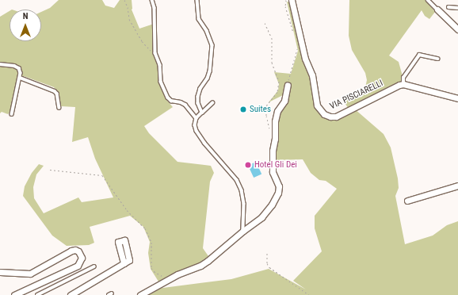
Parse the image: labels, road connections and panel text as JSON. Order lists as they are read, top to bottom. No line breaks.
{"streets":{"street":["VIA PISCIARELLI"]},"places":["Suites","Hotel Gli Dei"],"north":"top"}
